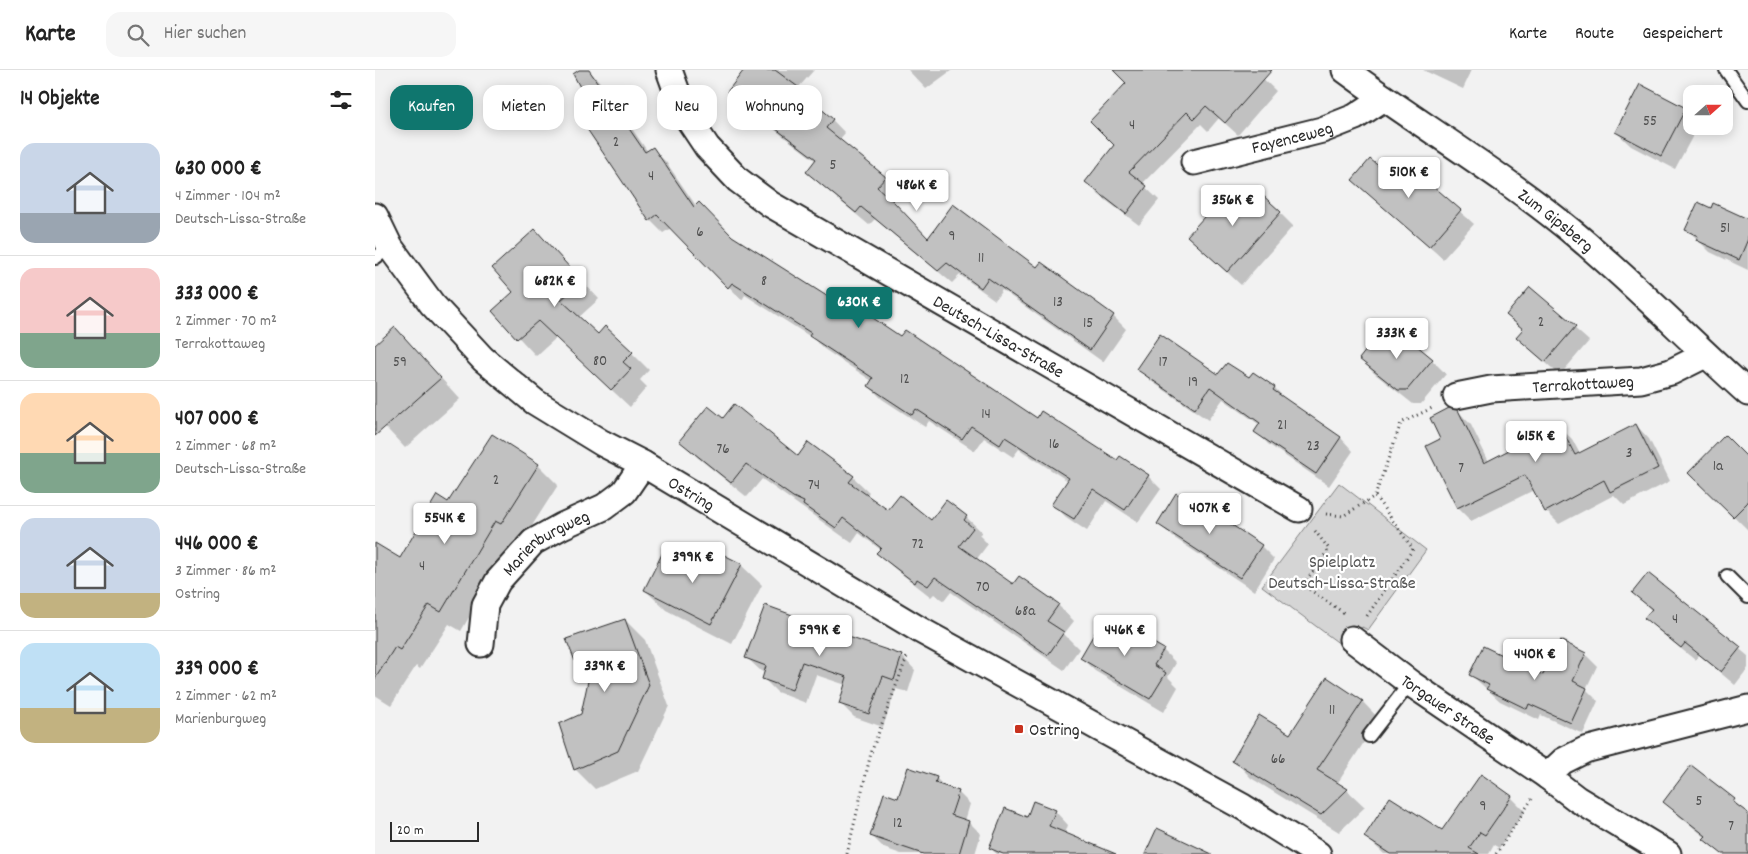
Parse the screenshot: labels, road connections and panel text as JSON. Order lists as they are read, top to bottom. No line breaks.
{"streets":{"street":["Fayenceweg","Zum Gipsberg","Deutsch-Lissa-Straße","Terrakottaweg","Ostring","Marienburgweg","Torgauer Straße"]},"crossings":[["Fayenceweg","Zum Gipsberg"],["Zum Gipsberg","Terrakottaweg"],["Ostring","Marienburgweg"]],"parks":["Spielplatz Deutsch-Lissa-Straße"],"places":{"transit":["Ostring"]},"house_numbers":["55","4","2","5","4","51","6","9","11","8","13","2","15","80","59","17","12","19","14","21","16","23","76","3","1a","7","2","74","72","4","70","68a","4","11","66","5","9","12","7"],"scale_bar":"20 m","north":"right","page":{"header":"Karte","search":"Hier suchen","nav":["Karte","Route","Gespeichert"],"heading":"14 Objekte","chip":["Kaufen","Mieten","Filter","Neu","Wohnung"],"list":[{"name":"630 000 €","note":"4 Zimmer · 104 m² · Deutsch-Lissa-Straße"},{"name":"333 000 €","note":"2 Zimmer · 70 m² · Terrakottaweg"},{"name":"407 000 €","note":"2 Zimmer · 68 m² · Deutsch-Lissa-Straße"},{"name":"446 000 €","note":"3 Zimmer · 86 m² · Ostring"},{"name":"339 000 €","note":"2 Zimmer · 62 m² · Marienburgweg"}],"price":["510K €","486K €","356K €","682K €","630K €","333K €","615K €","407K €","554K €","399K €","599K €","446K €","440K €","339K €"],"scale":"20 m"}}
